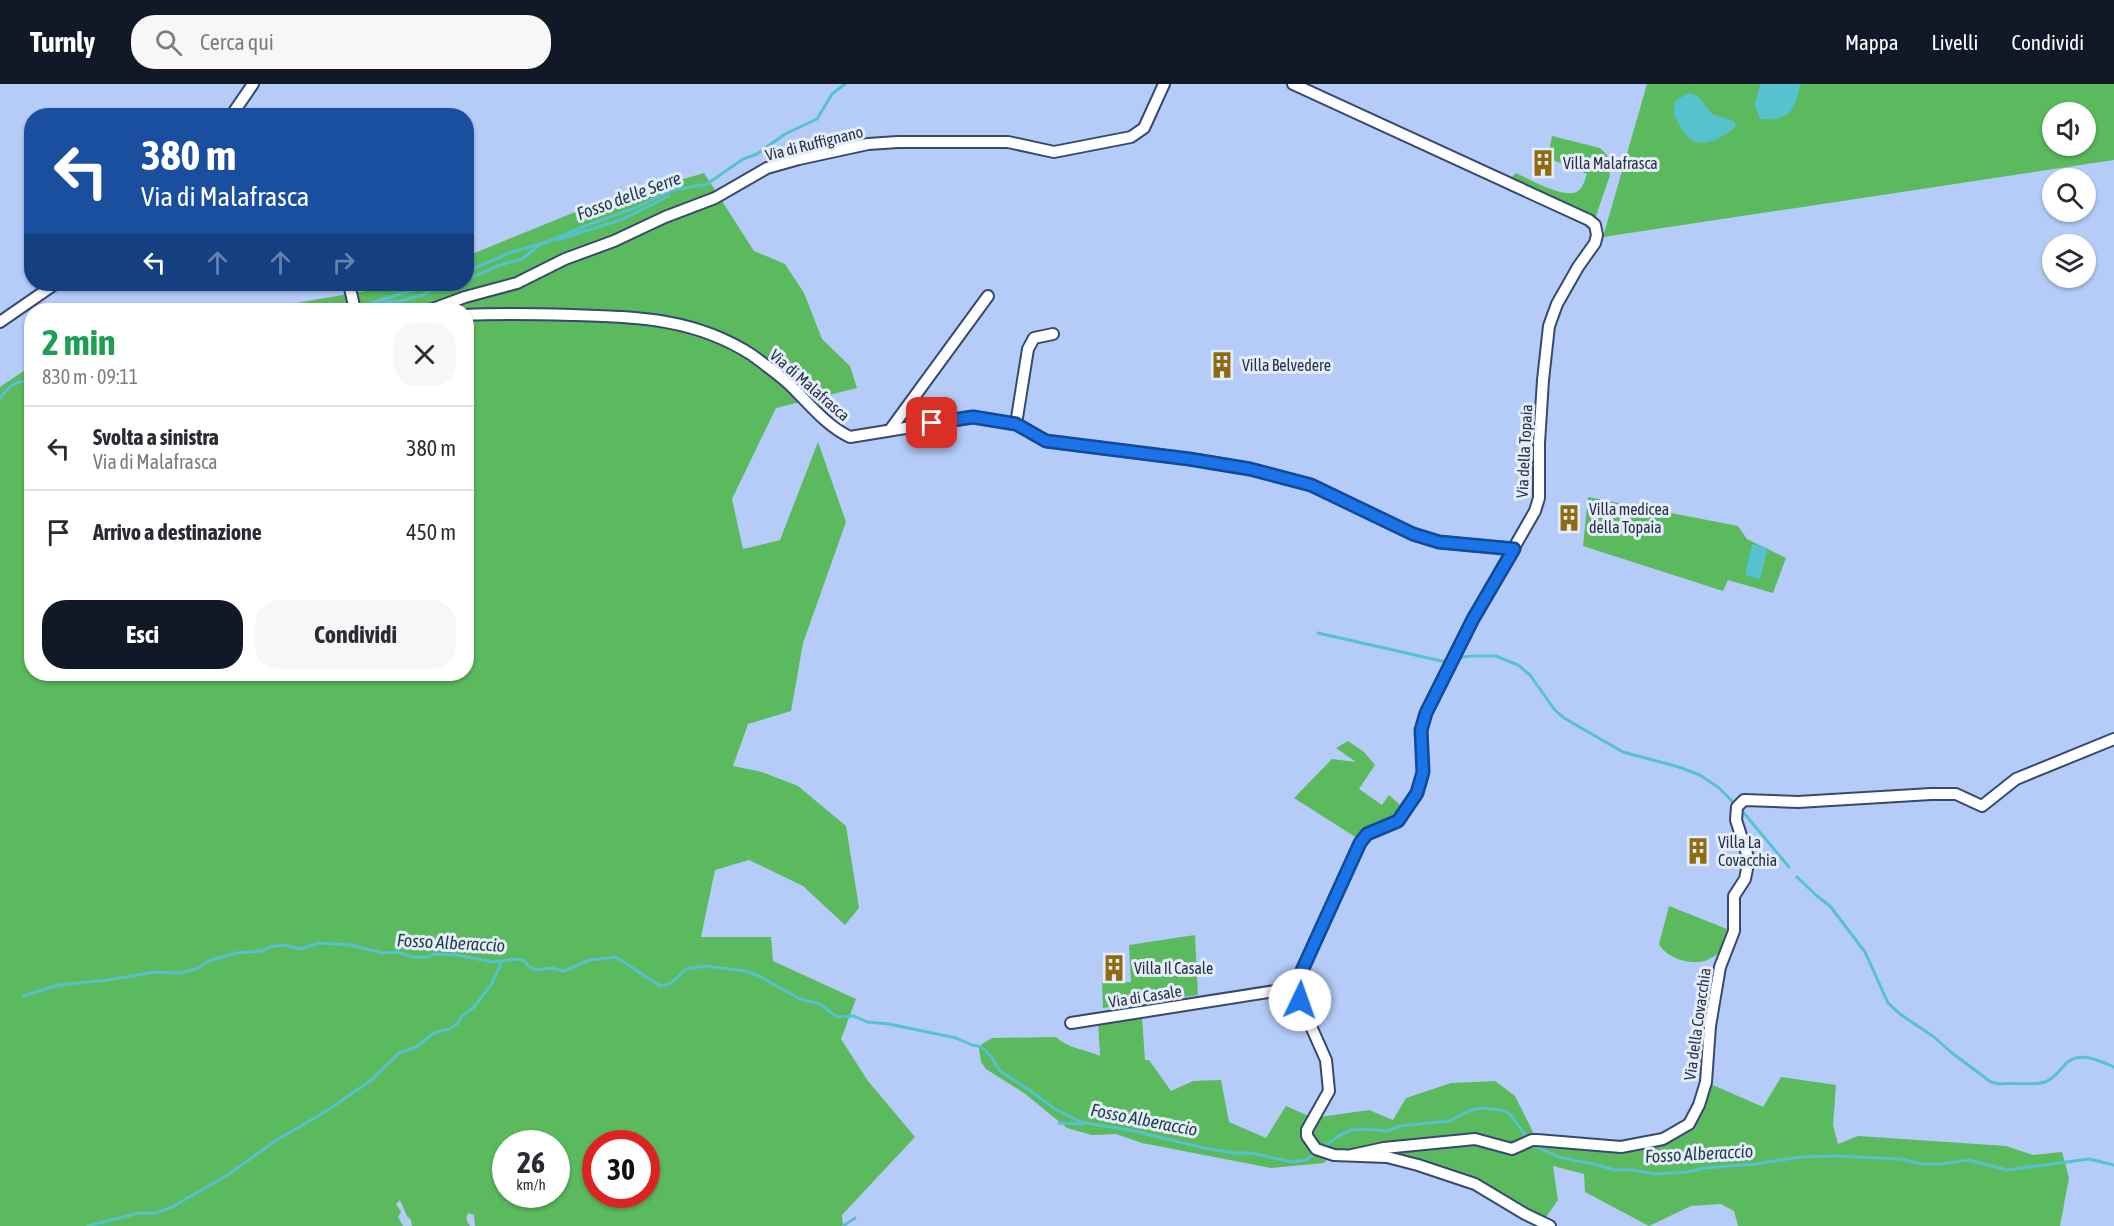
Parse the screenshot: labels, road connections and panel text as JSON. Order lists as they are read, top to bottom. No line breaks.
{"streets":{"street":["Via di Ruffignano","Via di Malafrasca","Via della Topaia","Via di Casale","Via della Covacchia"]},"crossings":[["Via di Malafrasca","Via della Topaia"],["Via della Topaia","Via di Casale"]],"water":["Fosso delle Serre","Fosso Alberaccio"],"places":{"building":["Villa Malafrasca","Villa Belvedere","Villa medicea della Topaia","Villa La Covacchia","Villa Il Casale"]},"page":{"header":"Turnly","search":"Cerca qui","nav":["Mappa","Livelli","Condividi"],"turn":["380 m","Via di Malafrasca"],"heading":["2 min","830 m · 09:11"],"list":[{"name":"Svolta a sinistra","note":"Via di Malafrasca","value":"380 m"},{"name":"Arrivo a destinazione","value":"450 m"}],"buttons":["Esci","Condividi"],"speed":"26 km/h","limit":"30"}}
